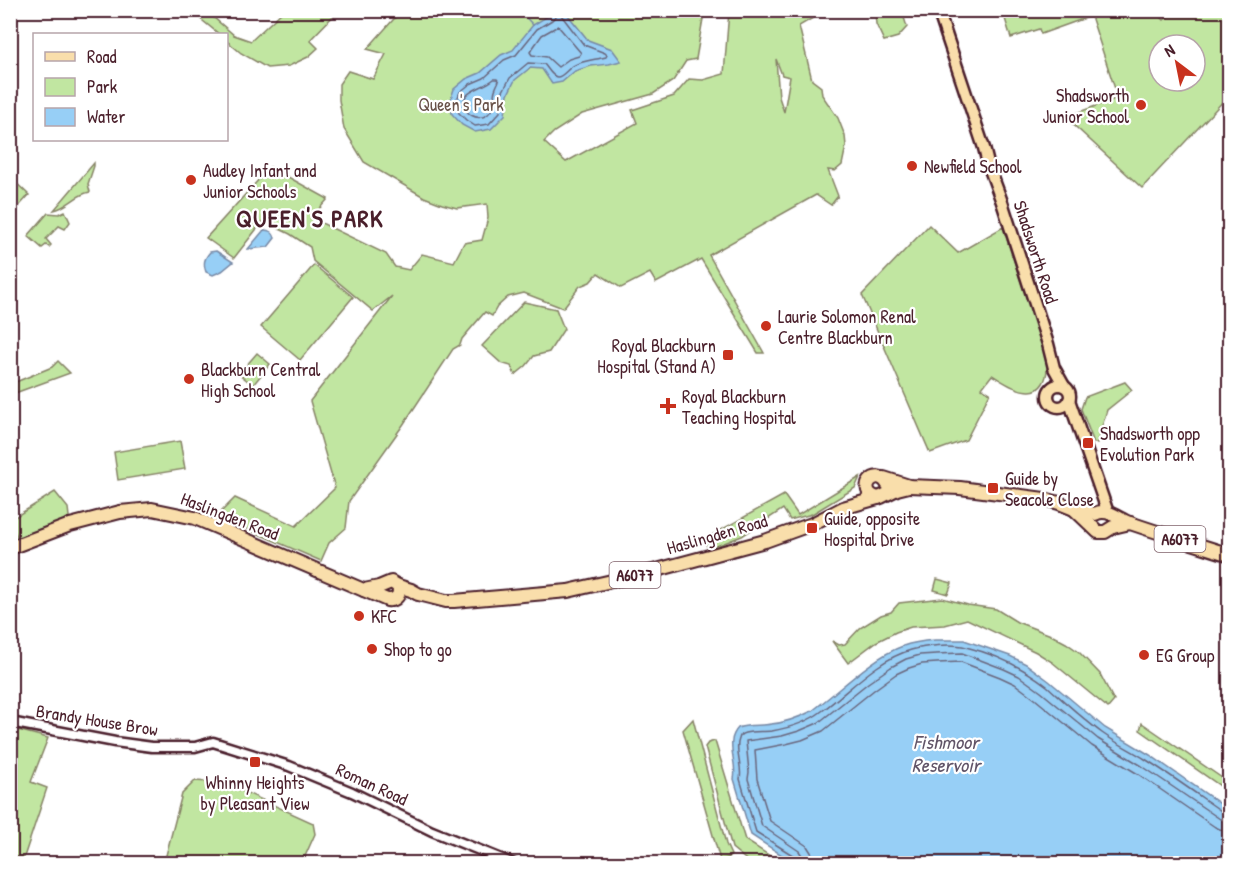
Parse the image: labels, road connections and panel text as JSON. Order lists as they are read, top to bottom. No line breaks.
{"streets":{"highway":["Haslingden Road","A6077"],"main road":["Shadsworth Road"],"street":["Brandy House Brow","Roman Road"]},"crossings":[["Shadsworth Road","Haslingden Road"],["Shadsworth Road","A6077"],["Haslingden Road","A6077"],["Brandy House Brow","Roman Road"]],"districts":["QUEEN'S PARK"],"water":["Fishmoor Reservoir"],"parks":["Queen's Park"],"places":{"other":["Shadsworth Junior School","Newfield School","Audley Infant and Junior Schools","Laurie Solomon Renal Centre Blackburn","Blackburn Central High School","KFC","Shop to go","EG Group"],"transit":["Royal Blackburn Hospital (Stand A)","Shadsworth opp Evolution Park","Guide by Seacole Close","Guide, opposite Hospital Drive","Whinny Heights by Pleasant View"],"health":["Royal Blackburn Teaching Hospital"]},"legend":["Road","Park","Water"],"north":"top left"}
